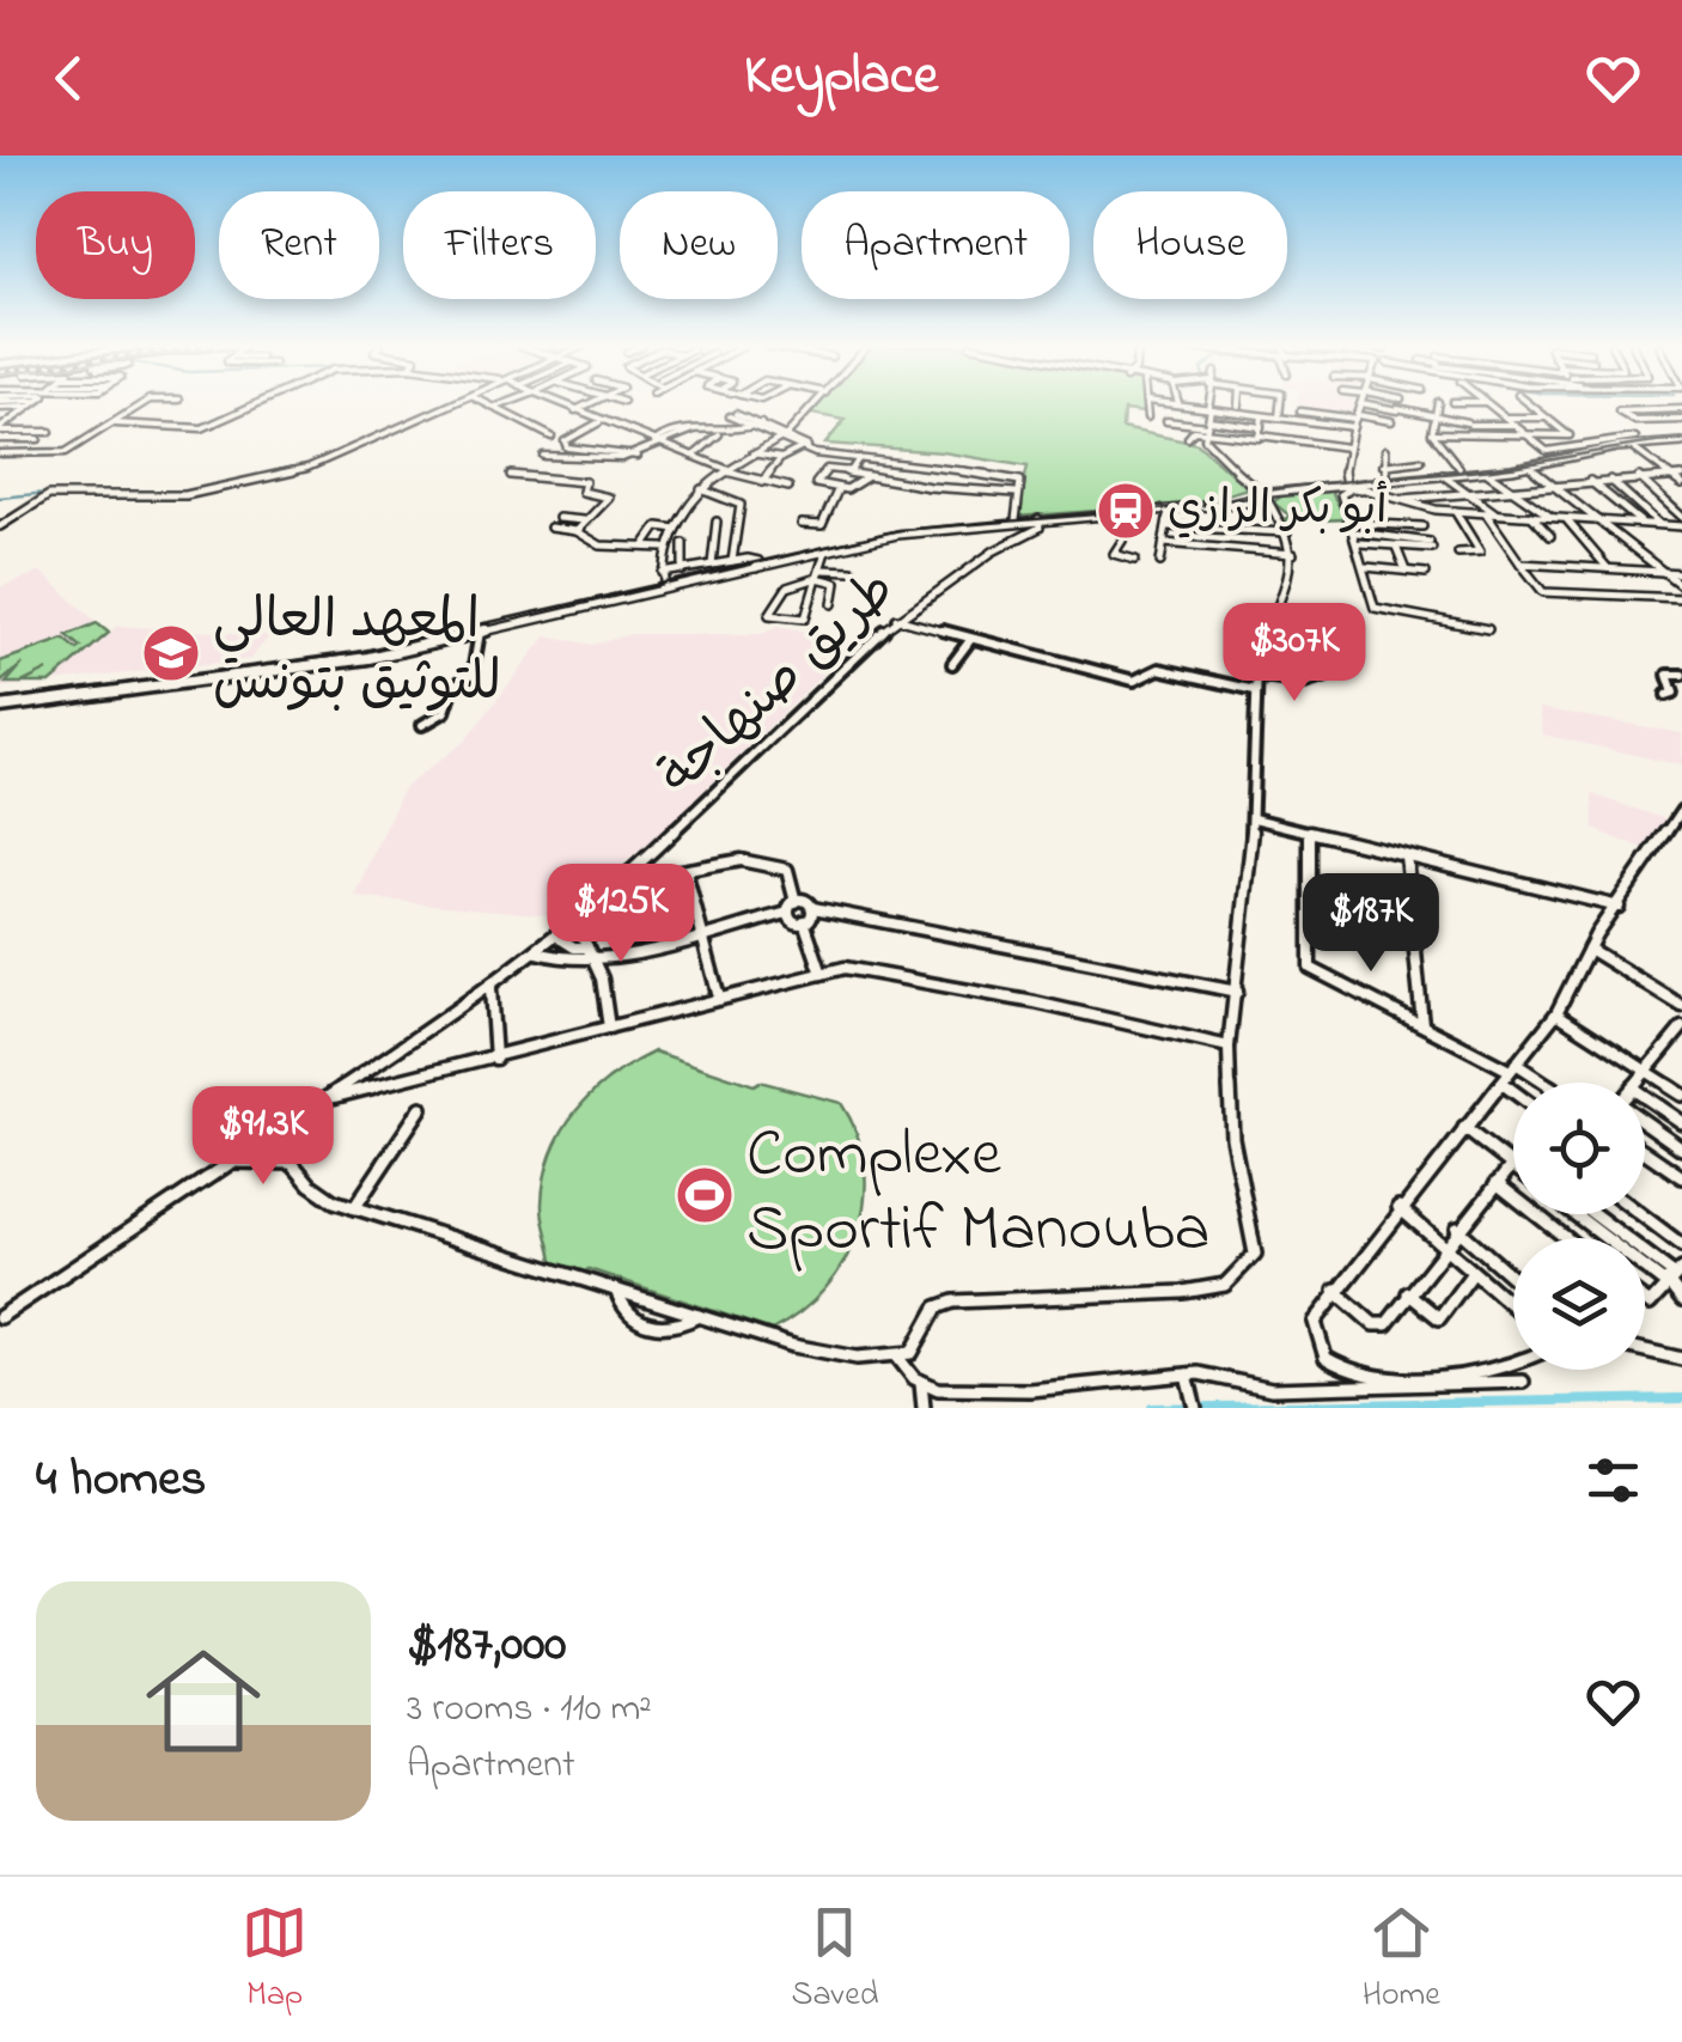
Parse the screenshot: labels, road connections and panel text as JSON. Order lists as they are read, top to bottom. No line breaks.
{"streets":{"street":["طريق صنهاجة"]},"places":{"station":["أبو بكر الرازي"],"school or university":["المعهد العالي للتوثيق بتونس"],"sports":["Complexe Sportif Manouba"]},"page":{"header":"Keyplace","chip":["Buy","Rent","Filters","New","Apartment","House"],"price":["$307K","$125K","$187K","$91.3K"],"heading":"4 homes","list":[{"name":"$187,000","note":"3 rooms · 110 m² · Apartment"}],"tabs":["Map","Saved","Home"]}}
